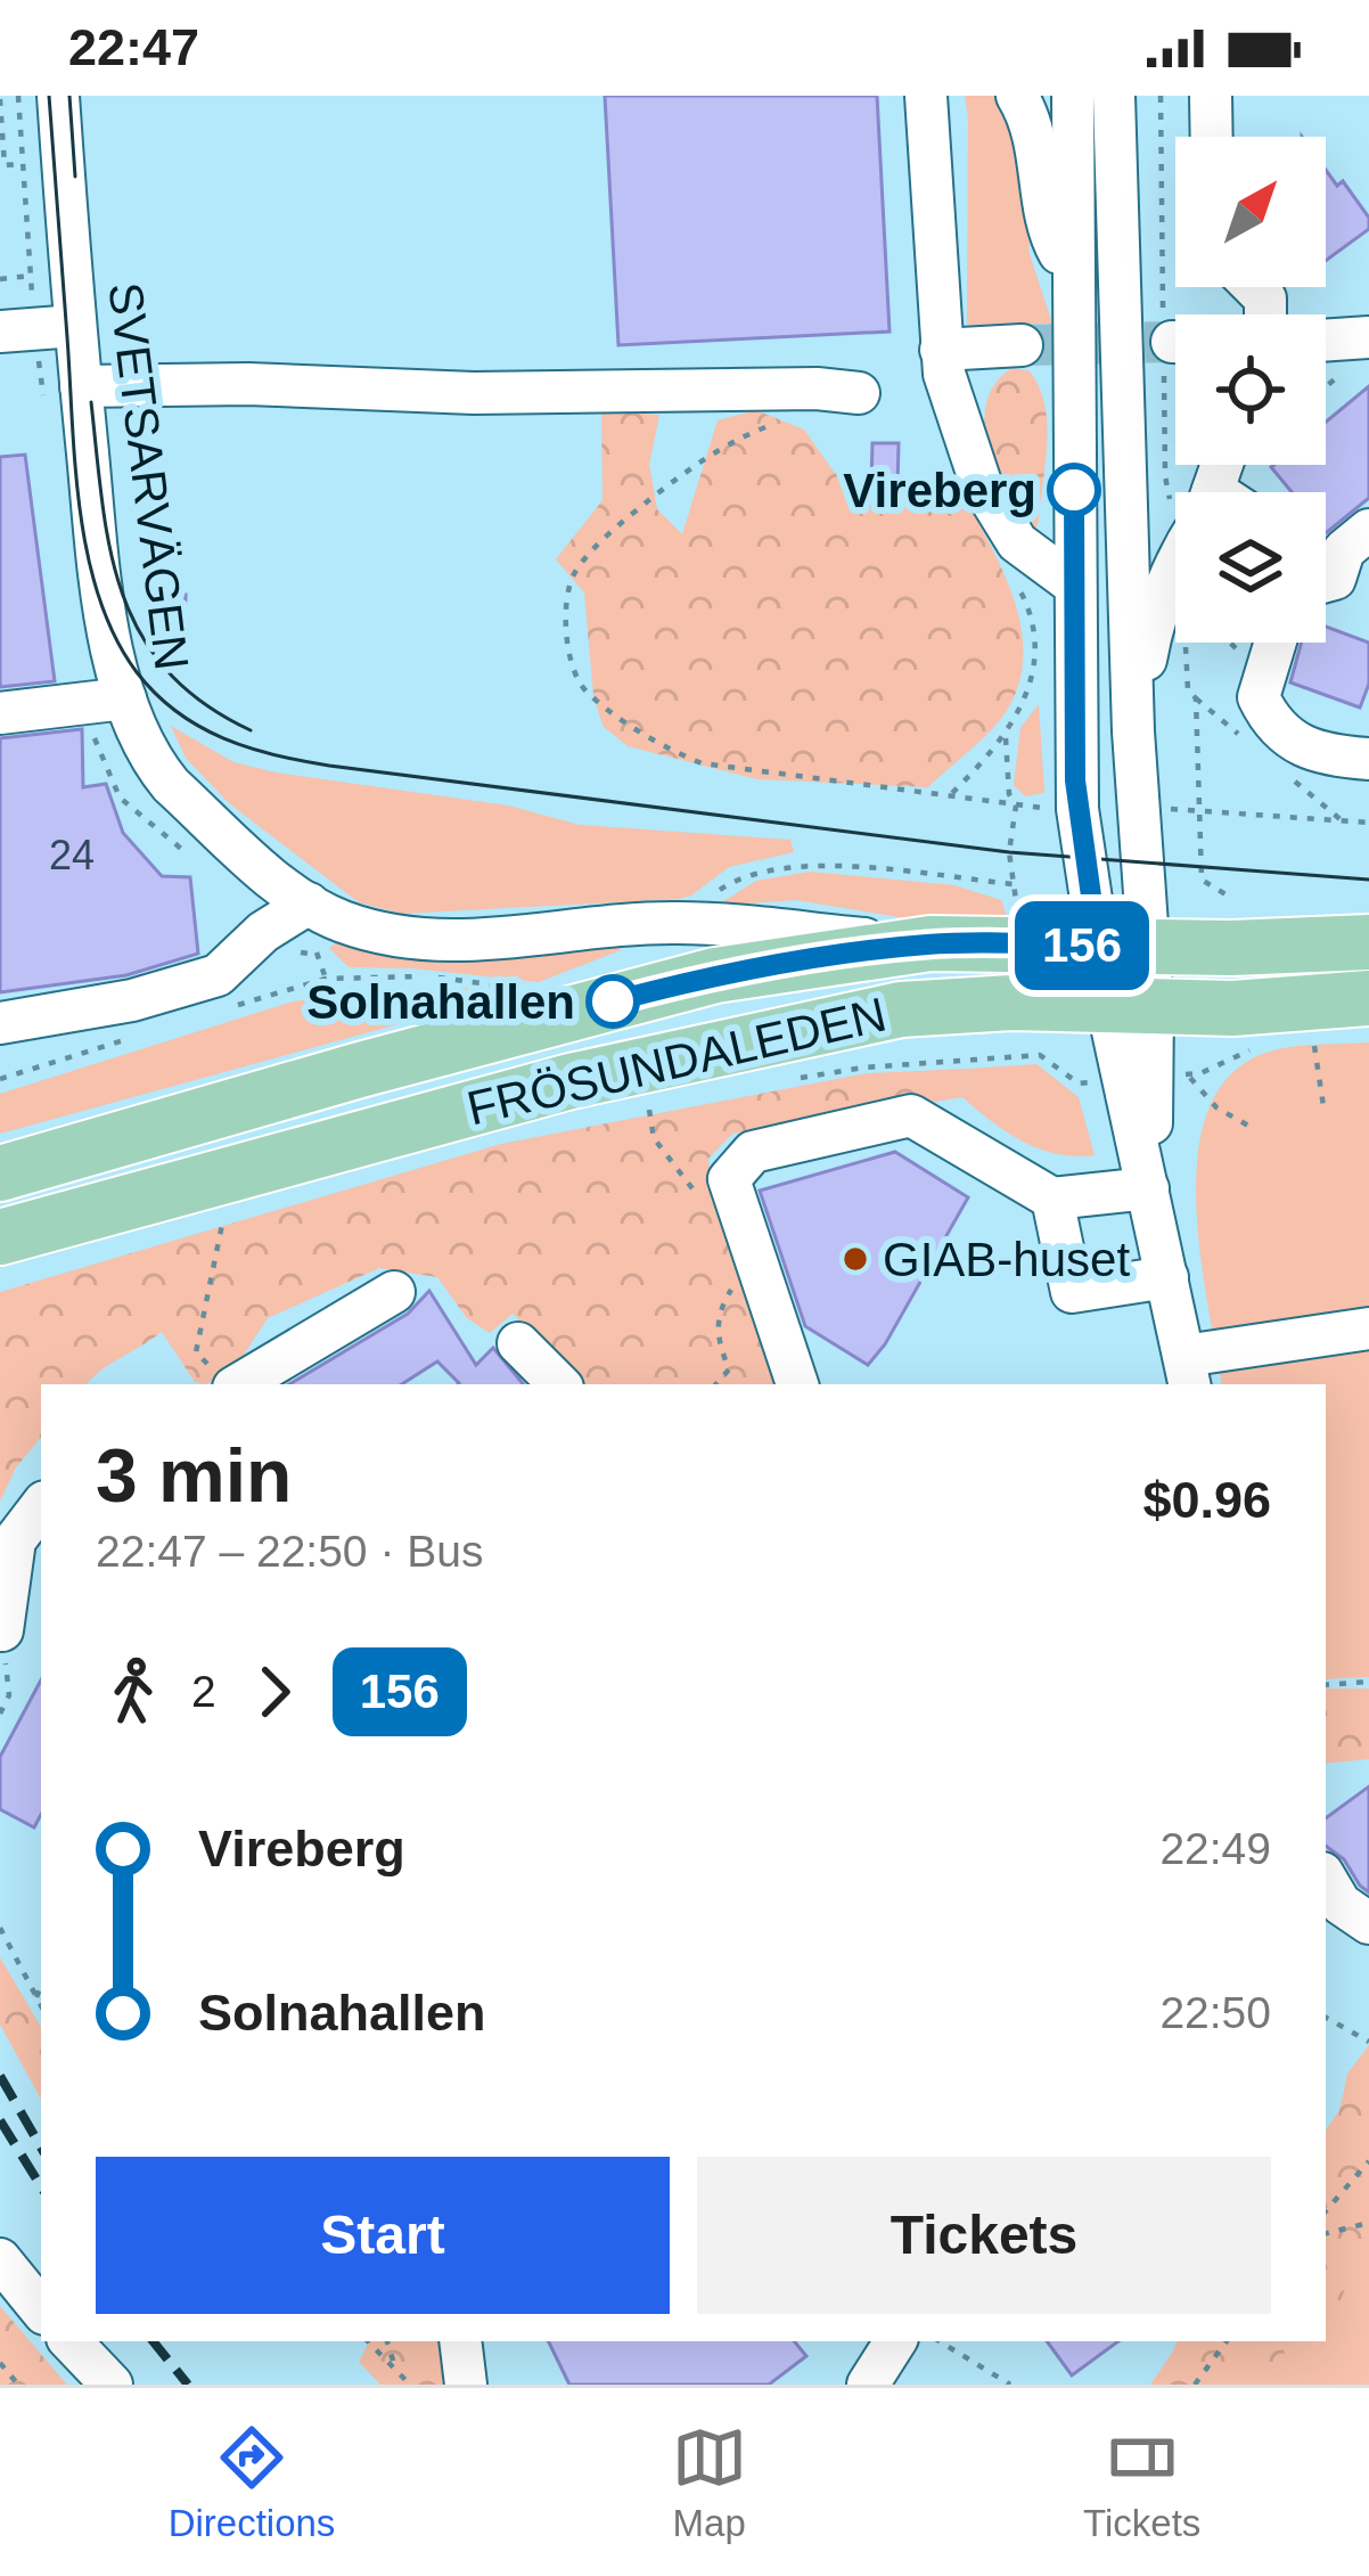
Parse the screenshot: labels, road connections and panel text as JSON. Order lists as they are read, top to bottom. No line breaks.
{"streets":{"main road":["FRÖSUNDALEDEN"],"street":["SVETSARVÄGEN"]},"crossings":[["SVETSARVÄGEN","FRÖSUNDALEDEN"]],"places":["Vireberg","Solnahallen","GIAB-huset"],"lines":["bus line 156"],"house_numbers":["24"],"north":"top right","page":{"status":"22:47","on_map":"156","heading":["3 min","22:47 – 22:50 · Bus","$0.96"],"legs":["2","156"],"list":[{"name":"Vireberg","value":"22:49"},{"name":"Solnahallen","value":"22:50"}],"buttons":["Start","Tickets"],"tabs":["Directions","Map","Tickets"]}}
